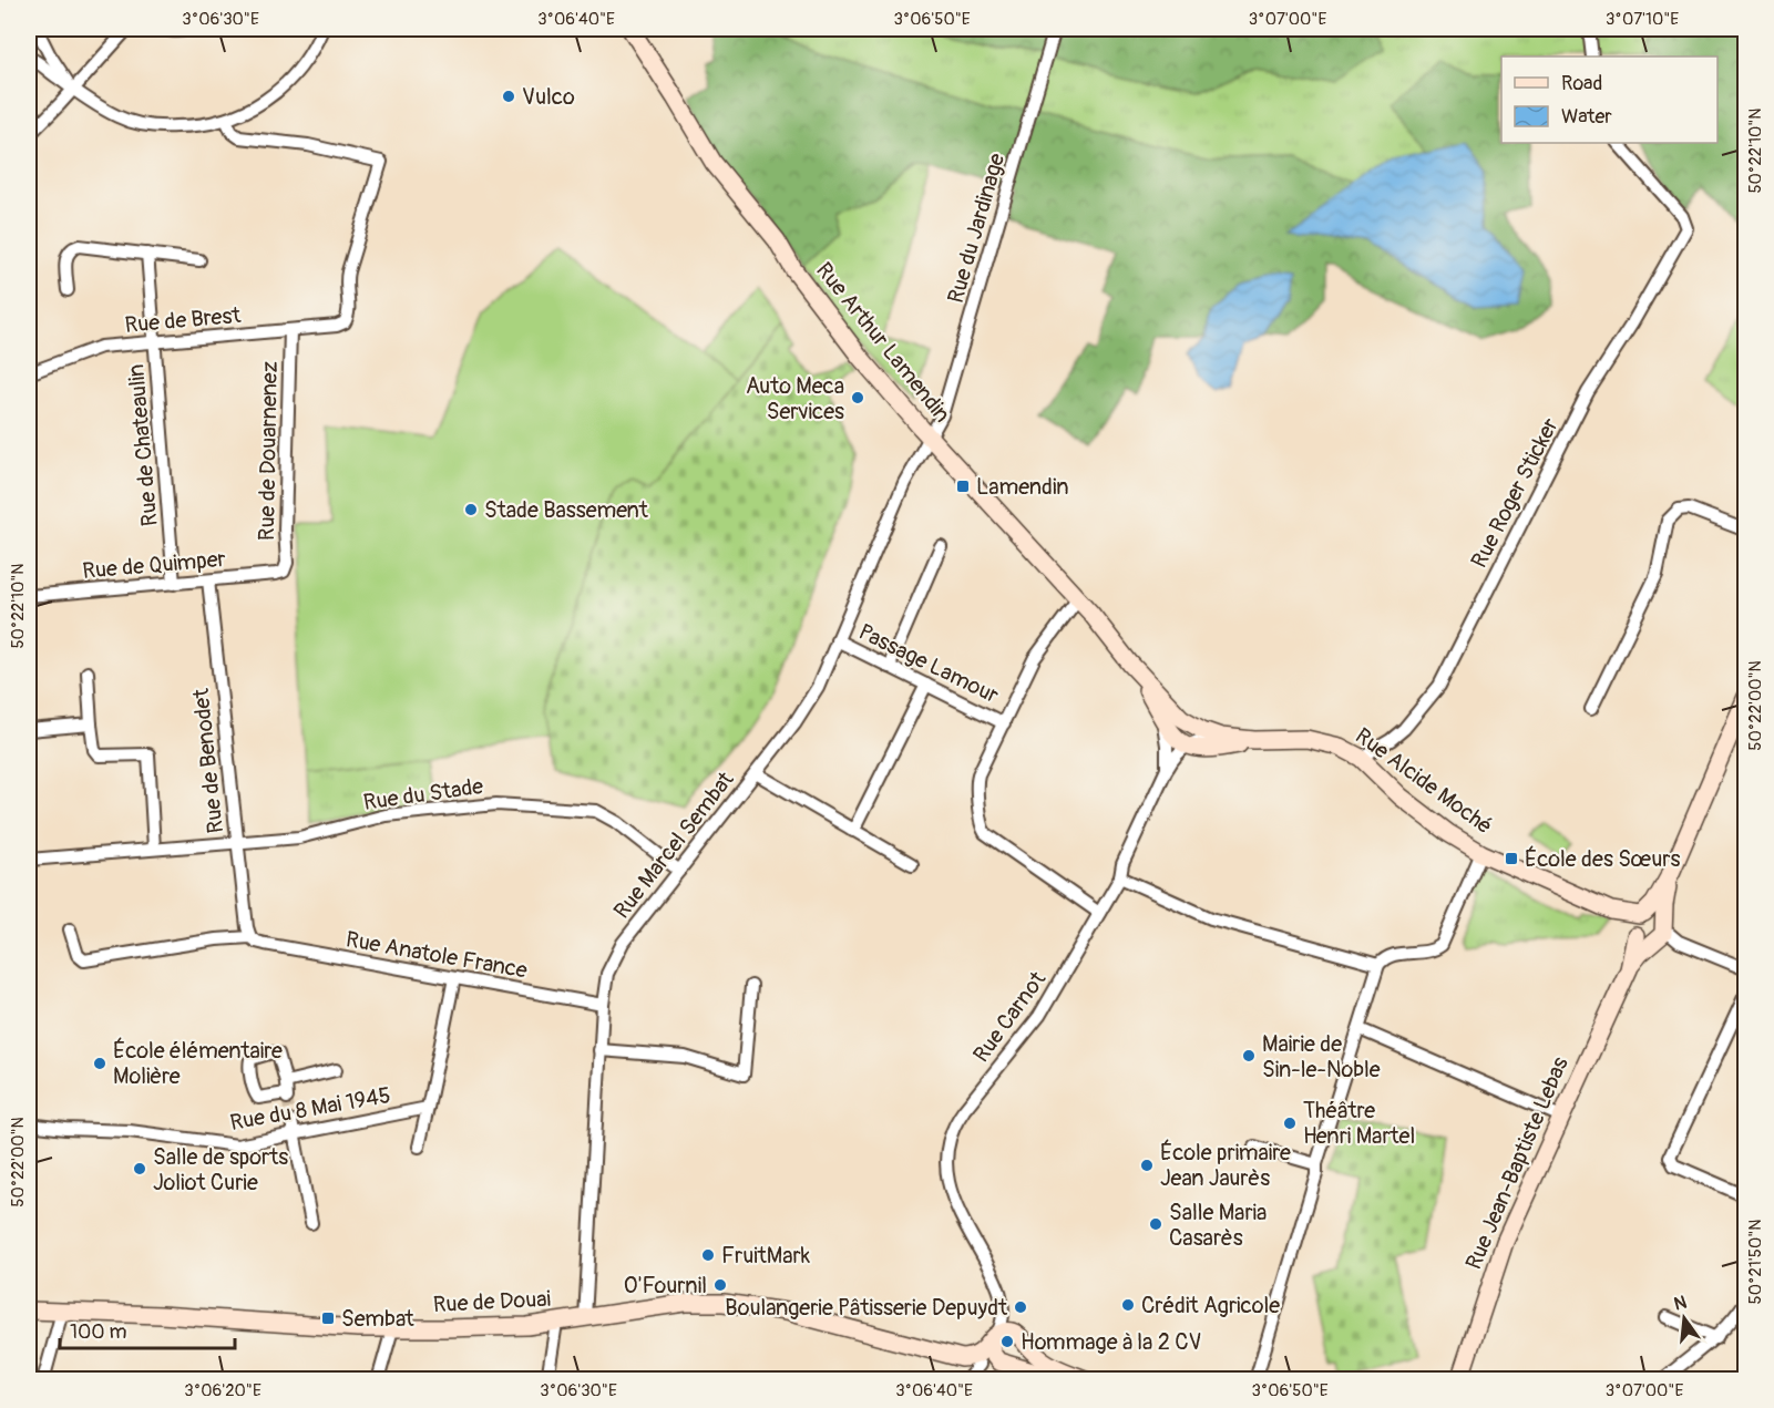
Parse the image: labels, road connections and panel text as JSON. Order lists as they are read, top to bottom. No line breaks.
{"streets":{"street":["Rue du Jardinage","Rue de Brest","Rue Arthur Lamendin","Rue de Chateaulin","Rue de Douarnenez","Rue Roger Sticker","Rue de Quimper","Passage Lamour","Rue de Benodet","Rue Alcide Moché","Rue du Stade","Rue Marcel Sembat","Rue Anatole France","Rue Carnot","Rue du 8 Mai 1945","Rue Jean-Baptiste Lebas","Rue de Douai"]},"crossings":[["Rue du Jardinage","Rue Arthur Lamendin"],["Rue du Jardinage","Rue Marcel Sembat"],["Rue de Brest","Rue de Chateaulin"],["Rue de Brest","Rue de Douarnenez"],["Rue Arthur Lamendin","Rue Marcel Sembat"],["Rue de Chateaulin","Rue de Quimper"],["Rue de Douarnenez","Rue de Quimper"],["Rue Roger Sticker","Rue Alcide Moché"],["Rue de Quimper","Rue de Benodet"],["Passage Lamour","Rue Marcel Sembat"],["Rue de Benodet","Rue du Stade"],["Rue de Benodet","Rue Anatole France"],["Rue Alcide Moché","Rue Jean-Baptiste Lebas"],["Rue du Stade","Rue Marcel Sembat"],["Rue Marcel Sembat","Rue Anatole France"],["Rue Marcel Sembat","Rue de Douai"],["Rue Carnot","Rue de Douai"]],"places":{"other":["Vulco","Auto Meca Services","Stade Bassement","Mairie de Sin-le-Noble","École élémentaire Molière","Théâtre Henri Martel","École primaire Jean Jaurès","Salle de sports Joliot Curie","Salle Maria Casarès","FruitMark","O'Fournil","Crédit Agricole","Boulangerie Pâtisserie Depuydt","Hommage à la 2 CV"],"transit":["Lamendin","École des Sœurs","Sembat"]},"legend":["Road","Water"],"scale_bar":"100 m","north":"top","coordinates":["3°06'30\"E","3°06'40\"E","3°06'50\"E","3°07'00\"E","3°07'10\"E","50°22'10\"N","50°22'00\"N","50°21'50\"N","3°06'20\"E"]}
